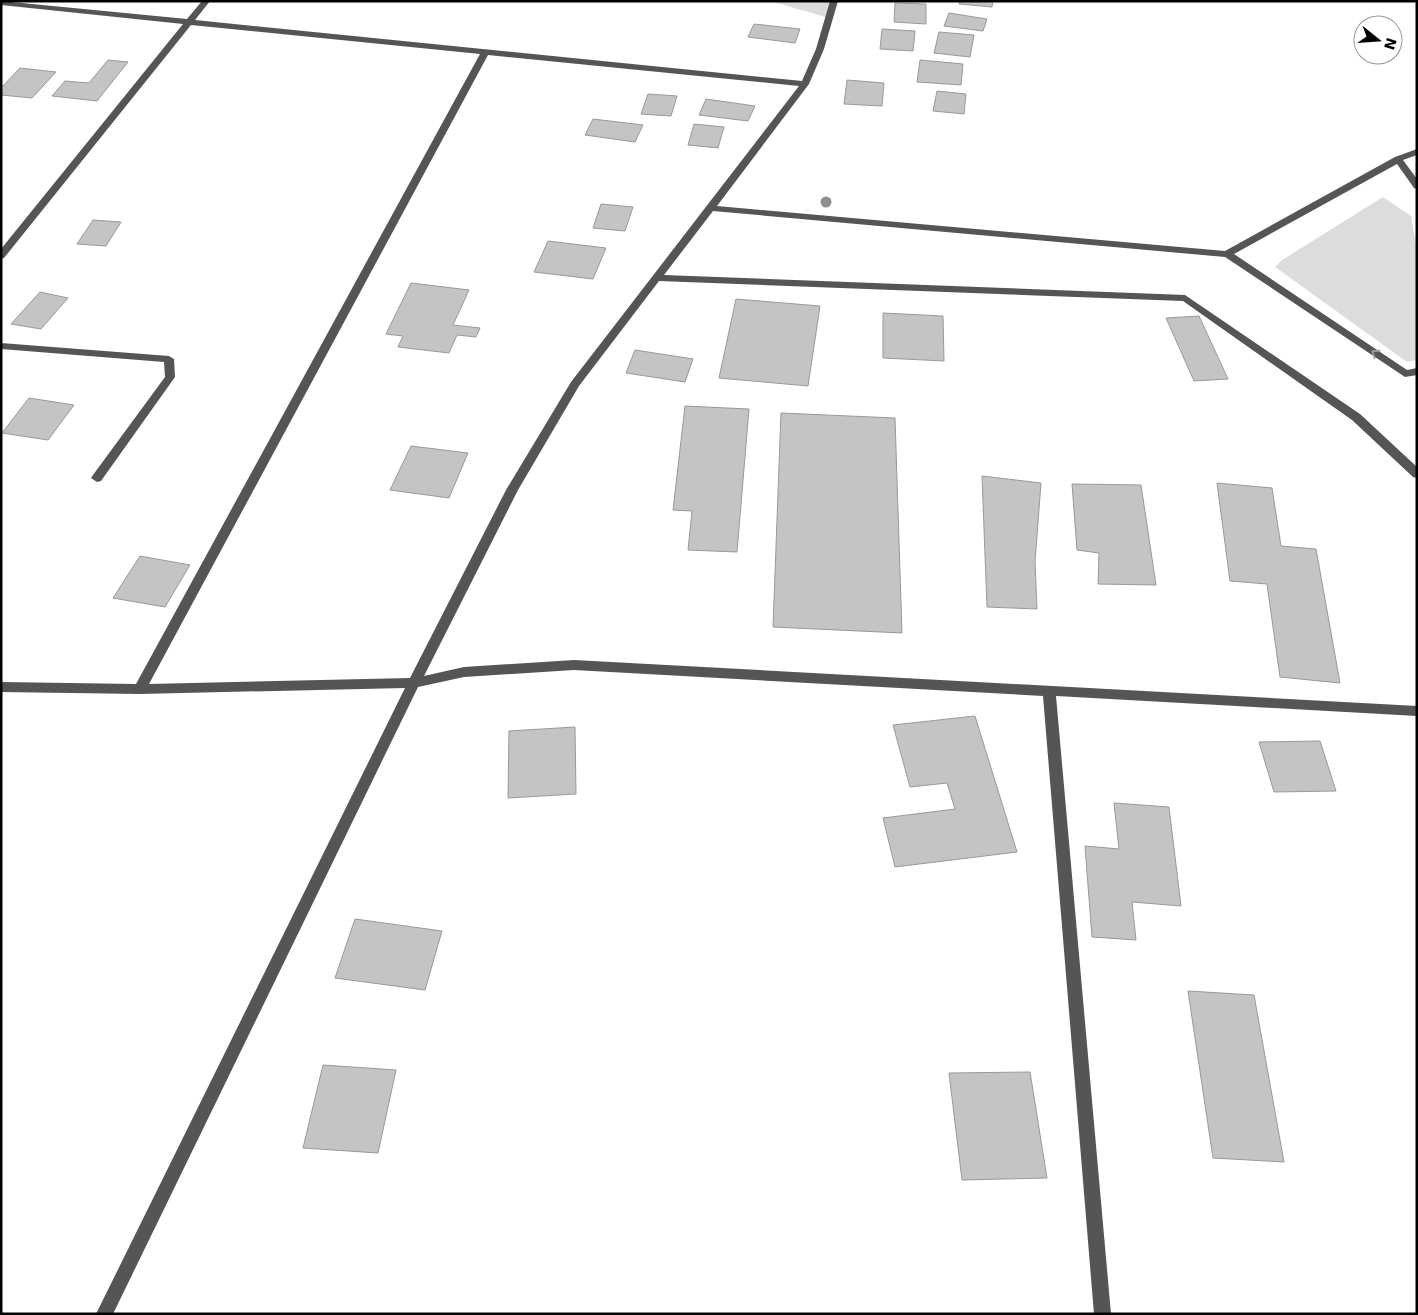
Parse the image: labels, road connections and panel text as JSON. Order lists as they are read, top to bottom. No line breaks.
{"north":"right"}
